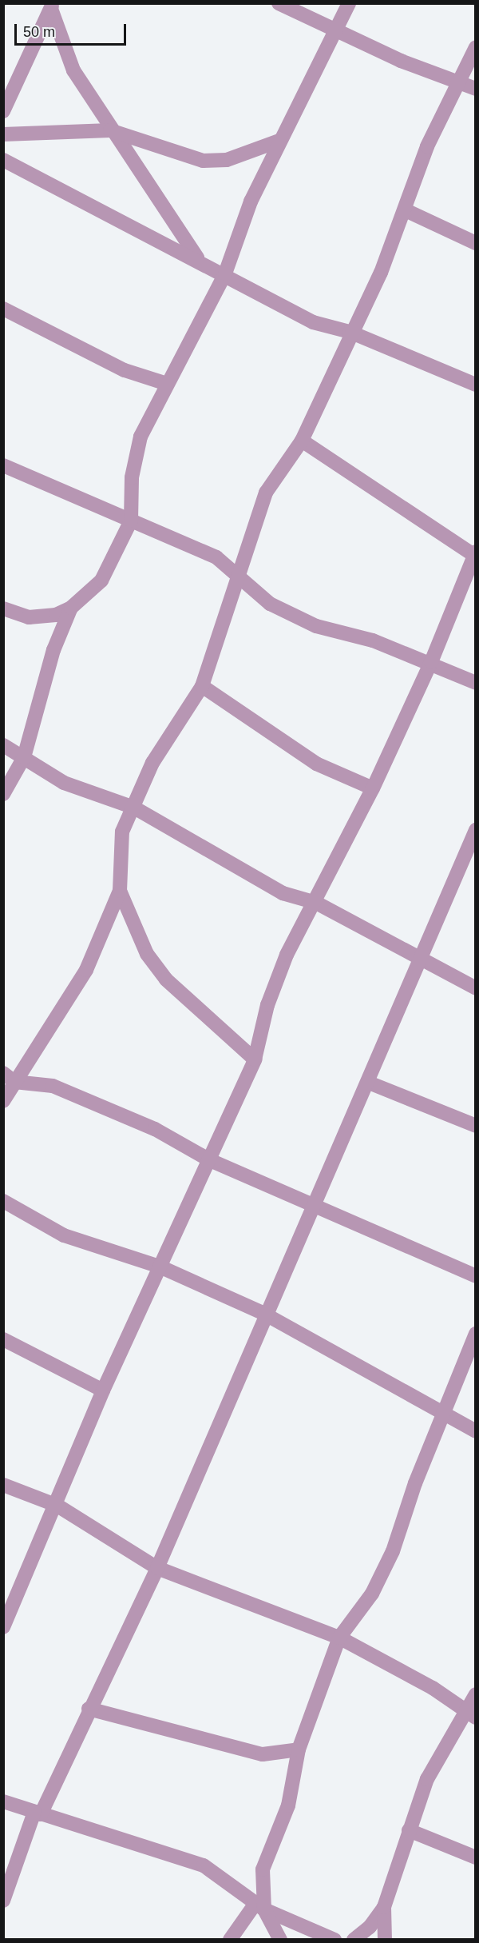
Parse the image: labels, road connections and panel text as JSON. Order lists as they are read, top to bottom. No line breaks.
{"scale_bar":"50 m"}
